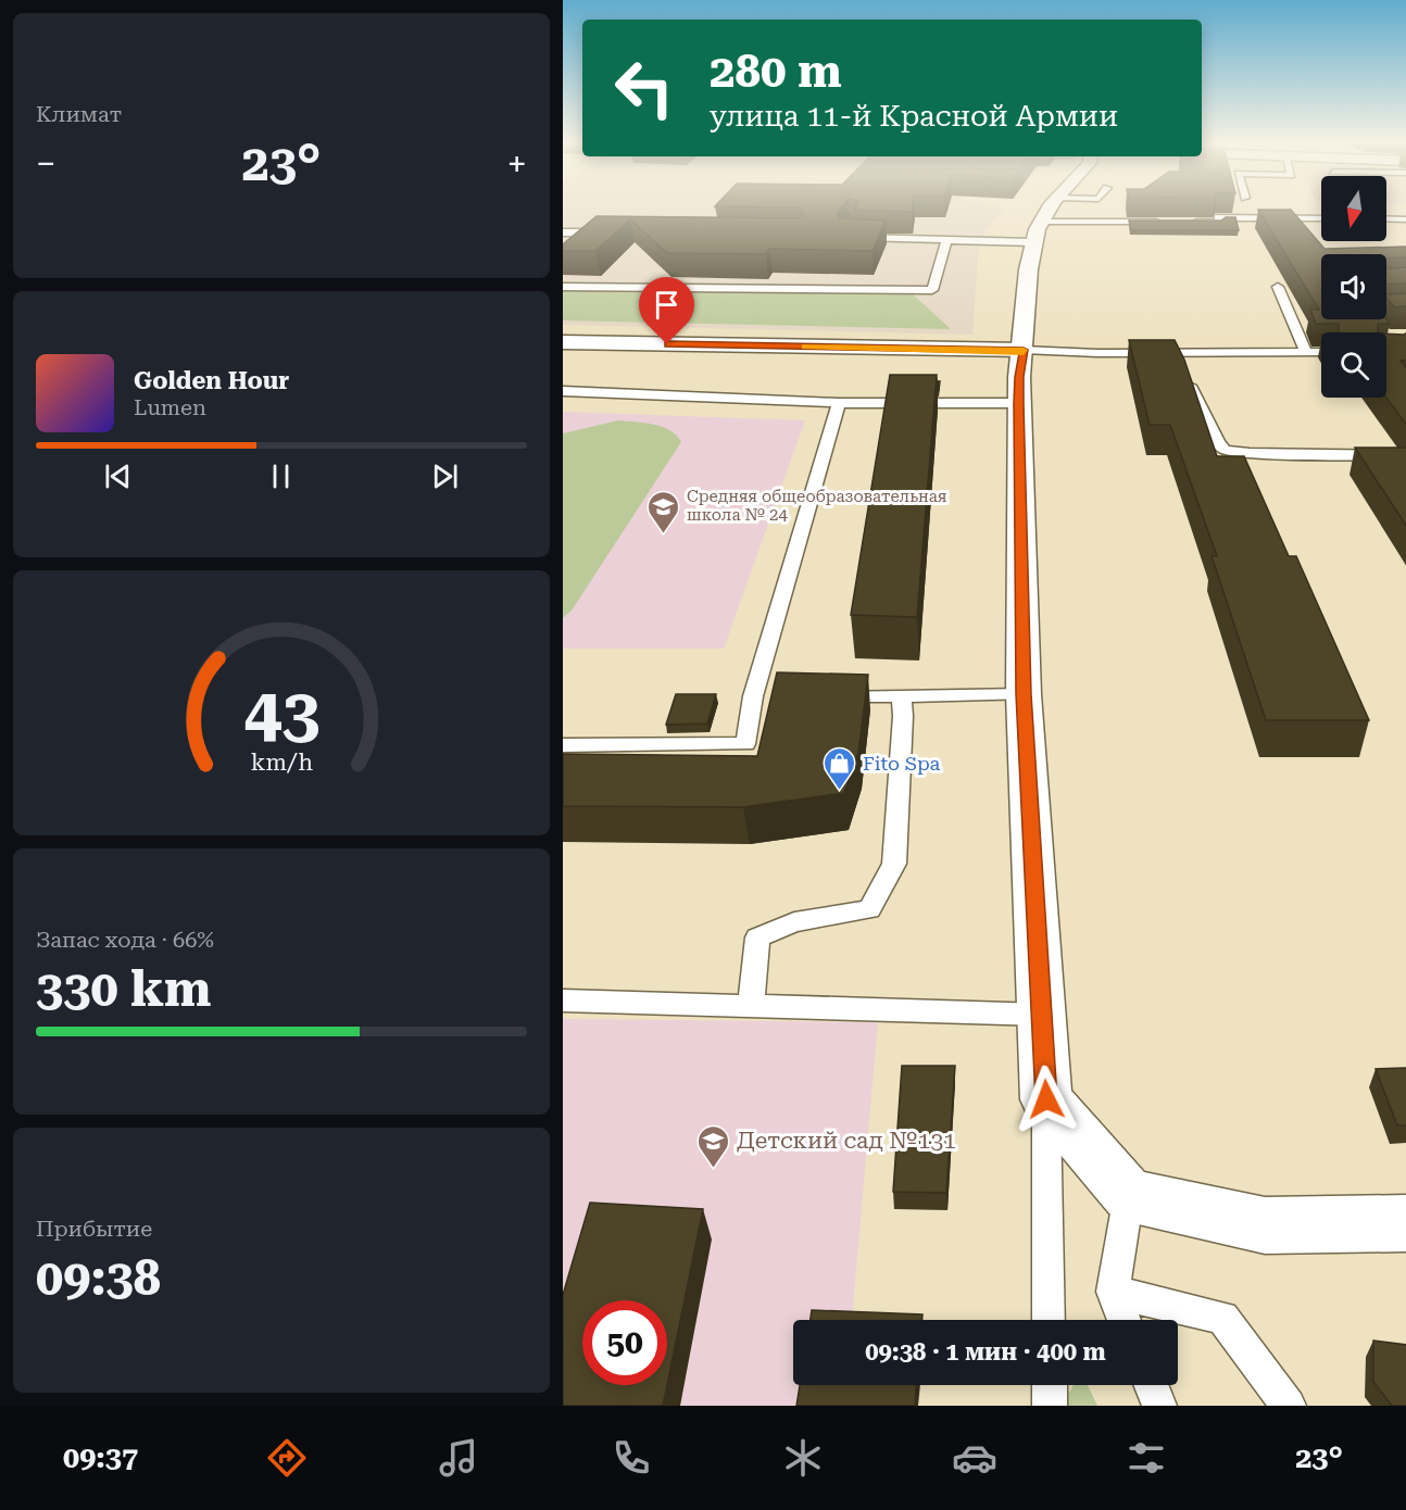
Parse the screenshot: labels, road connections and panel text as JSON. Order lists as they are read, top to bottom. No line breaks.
{"places":{"school or university":["Средняя общеобразовательная школа № 24","Детский сад №131"],"shop":["Fito Spa"]},"north":"bottom","page":{"tile":["Климат",["Запас хода · 66%","330 km"],["Прибытие","09:38"]],"turn":["280 m","улица 11-й Красной Армии"],"heat":["−","23°","+"],"song":["Golden Hour","Lumen"],"limit":"50","trip":"09:38 · 1 мин · 400 m","tabs":["09:37","23°"],"gauge":["43","km/h"]}}
